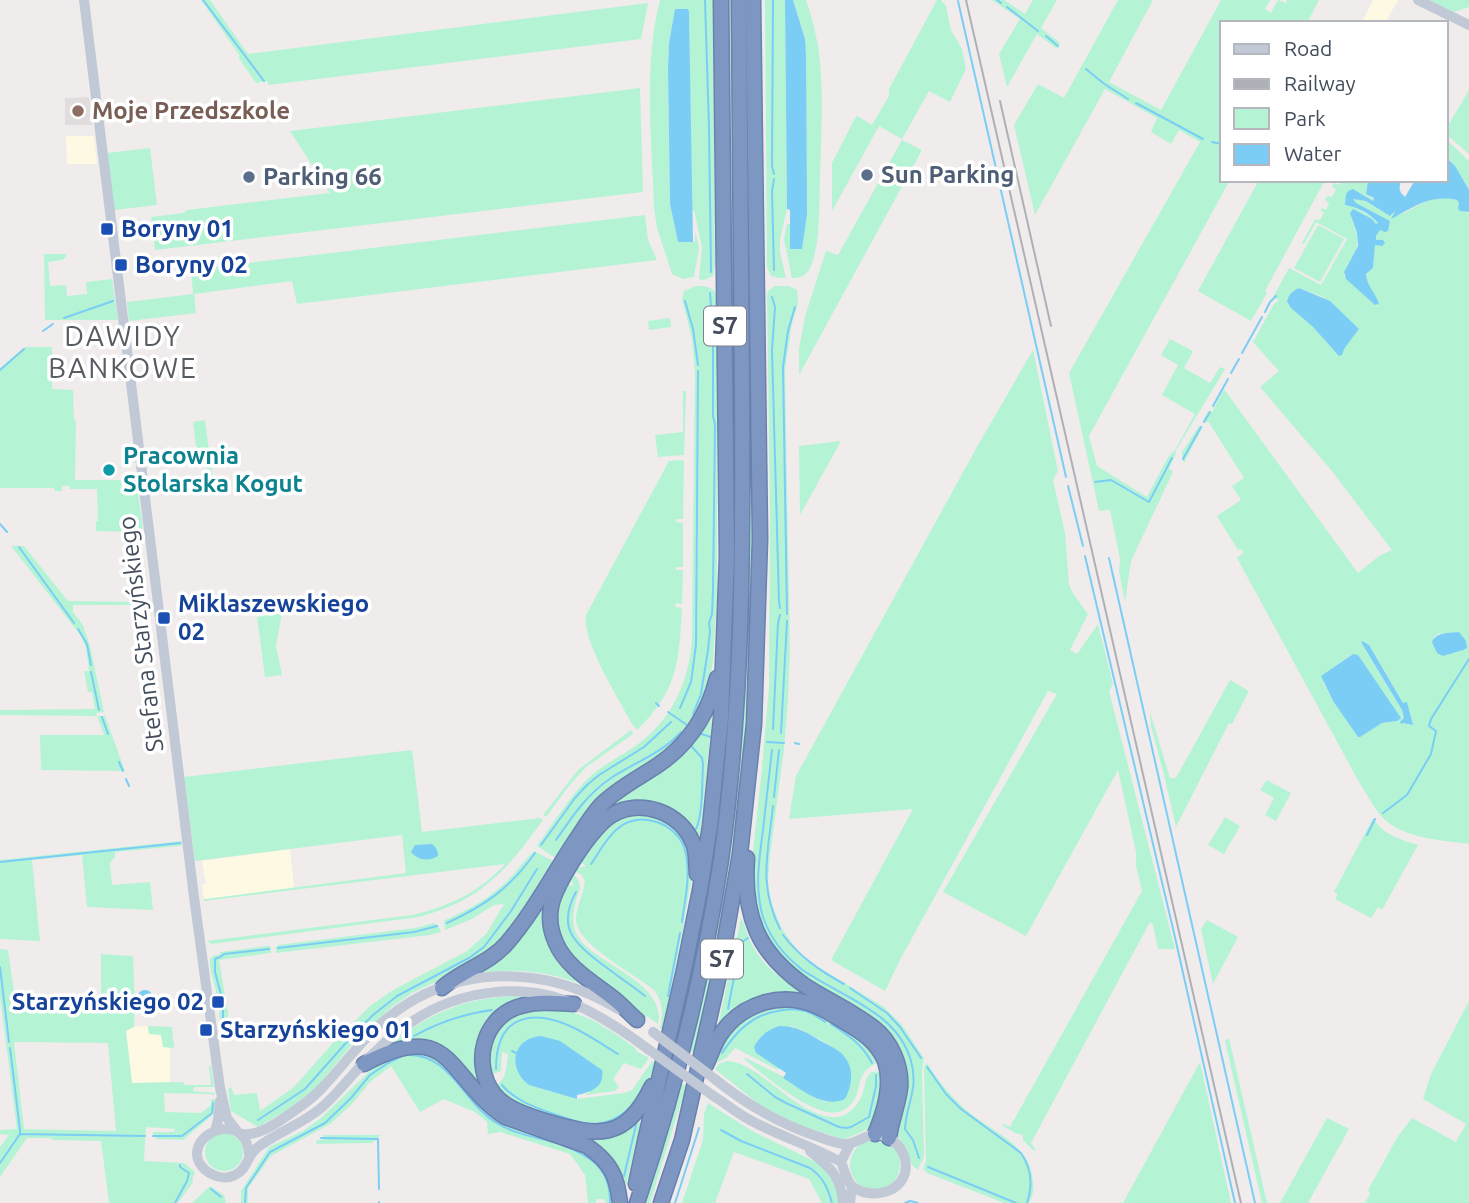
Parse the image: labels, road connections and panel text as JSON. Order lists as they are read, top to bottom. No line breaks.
{"streets":{"highway":["S7"],"street":["Stefana Starzyńskiego"]},"districts":["DAWIDY BANKOWE"],"places":{"other":["Moje Przedszkole","Sun Parking","Parking 66","Pracownia Stolarska Kogut"],"transit":["Boryny 01","Boryny 02","Miklaszewskiego 02","Starzyńskiego 02","Starzyńskiego 01"]},"legend":["Road","Railway","Park","Water"]}
